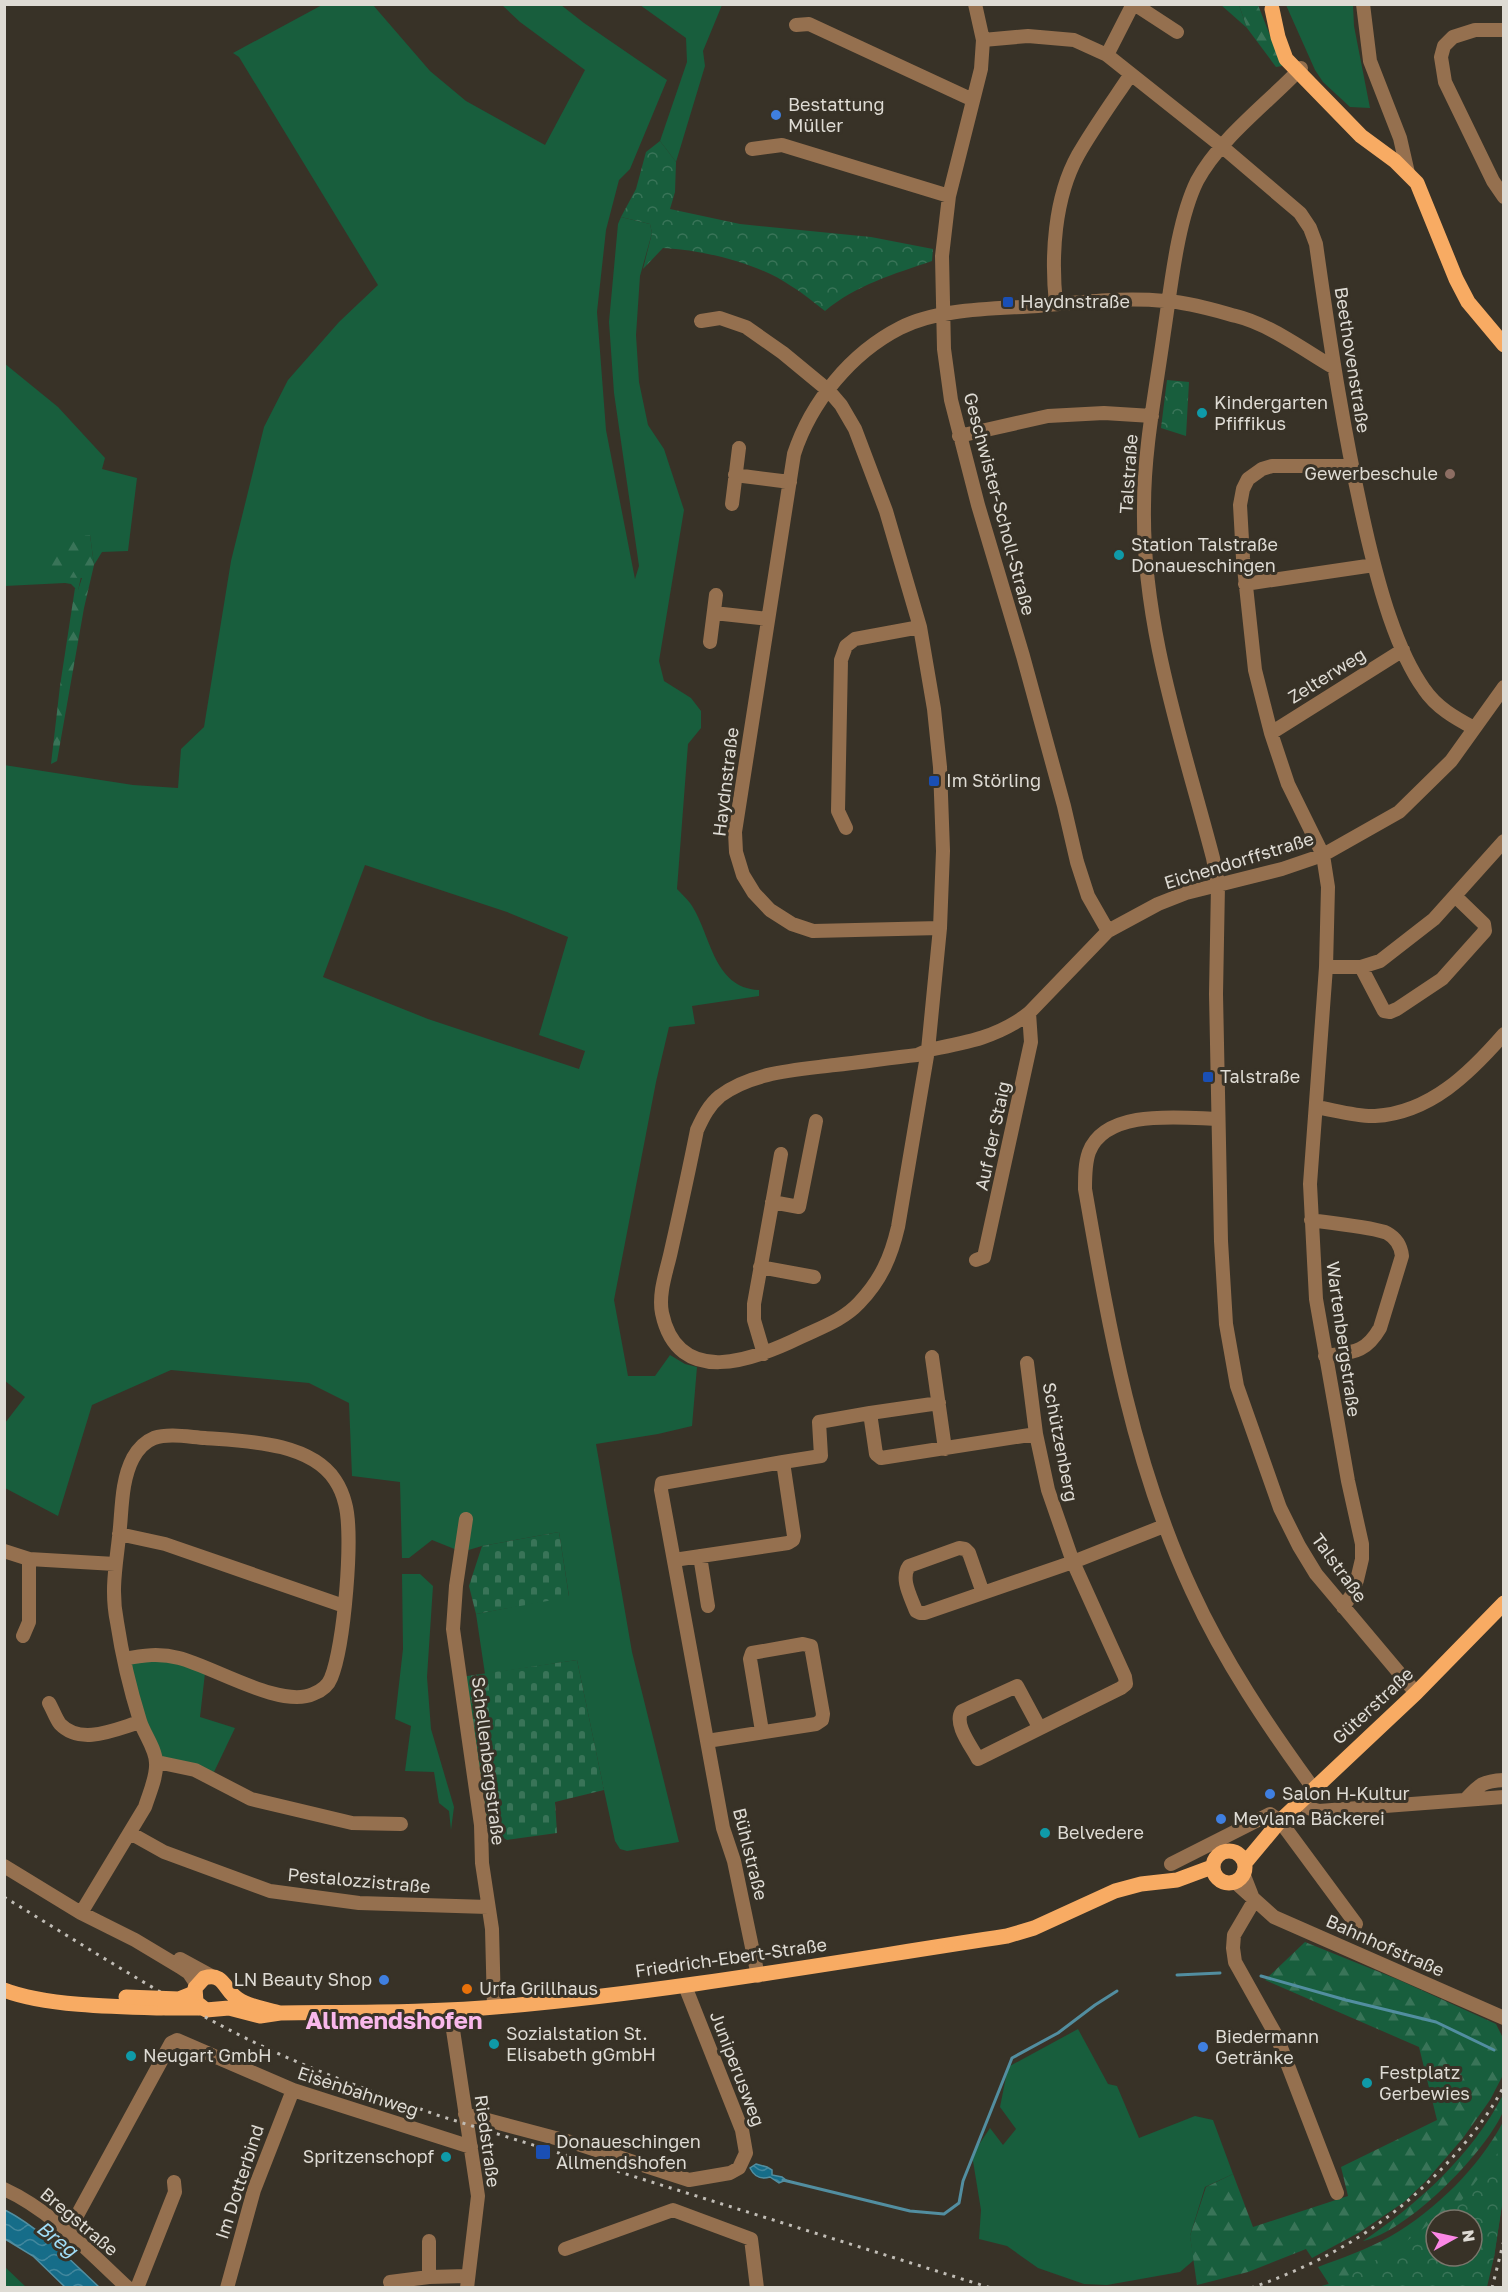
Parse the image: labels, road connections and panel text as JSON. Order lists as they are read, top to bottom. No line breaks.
{"streets":{"main road":["Güterstraße","Friedrich-Ebert-Straße"],"street":["Beethovenstraße","Talstraße","Geschwister-Scholl-Straße","Zelterweg","Haydnstraße","Eichendorffstraße","Auf der Staig","Wartenbergstraße","Schützenberg","Schellenbergstraße","Bühlstraße","Pestalozzistraße","Bahnhofstraße","Juniperusweg","Eisenbahnweg","Riedstraße","Im Dotterbind","Bregstraße"]},"crossings":[["Beethovenstraße","Talstraße"],["Beethovenstraße","Geschwister-Scholl-Straße"],["Beethovenstraße","Zelterweg"],["Beethovenstraße","Haydnstraße"],["Beethovenstraße","Eichendorffstraße"],["Beethovenstraße","Wartenbergstraße"],["Talstraße","Haydnstraße"],["Talstraße","Eichendorffstraße"],["Talstraße","Wartenbergstraße"],["Talstraße","Güterstraße"],["Geschwister-Scholl-Straße","Haydnstraße"],["Geschwister-Scholl-Straße","Eichendorffstraße"],["Zelterweg","Wartenbergstraße"],["Eichendorffstraße","Auf der Staig"],["Eichendorffstraße","Wartenbergstraße"],["Güterstraße","Bahnhofstraße"],["Güterstraße","Friedrich-Ebert-Straße"],["Schellenbergstraße","Pestalozzistraße"],["Schellenbergstraße","Friedrich-Ebert-Straße"],["Bühlstraße","Friedrich-Ebert-Straße"],["Bahnhofstraße","Friedrich-Ebert-Straße"],["Friedrich-Ebert-Straße","Juniperusweg"],["Friedrich-Ebert-Straße","Riedstraße"],["Juniperusweg","Riedstraße"],["Eisenbahnweg","Riedstraße"],["Eisenbahnweg","Im Dotterbind"],["Eisenbahnweg","Bregstraße"]],"districts":["Allmendshofen"],"water":["Breg"],"places":{"other":["Bestattung Müller","Kindergarten Pfiffikus","Gewerbeschule","Station Talstraße Donaueschingen","Salon H-Kultur","Mevlana Bäckerei","Belvedere","LN Beauty Shop","Urfa Grillhaus","Sozialstation St. Elisabeth gGmbH","Biedermann Getränke","Neugart GmbH","Festplatz Gerbewies","Spritzenschopf"],"transit":["Haydnstraße","Im Störling","Talstraße","Donaueschingen Allmendshofen"]},"north":"right"}
